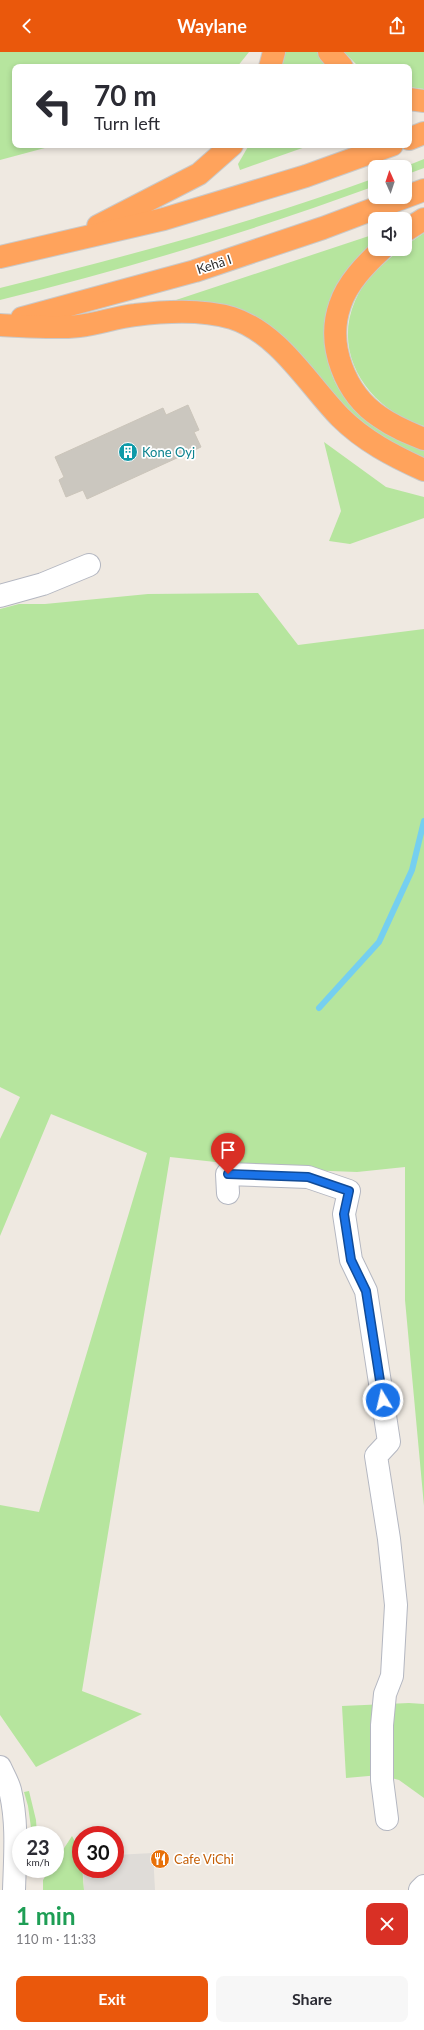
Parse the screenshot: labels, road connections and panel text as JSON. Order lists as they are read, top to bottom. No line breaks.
{"streets":{"highway":["Kehä I"]},"places":{"building":["Kone Oyj"],"restaurant":["Cafe ViChi"]},"north":"top","page":{"header":"Waylane","turn":["70 m","Turn left"],"speed":"23 km/h","limit":"30","heading":["1 min","110 m · 11:33"],"buttons":["Exit","Share"]}}
